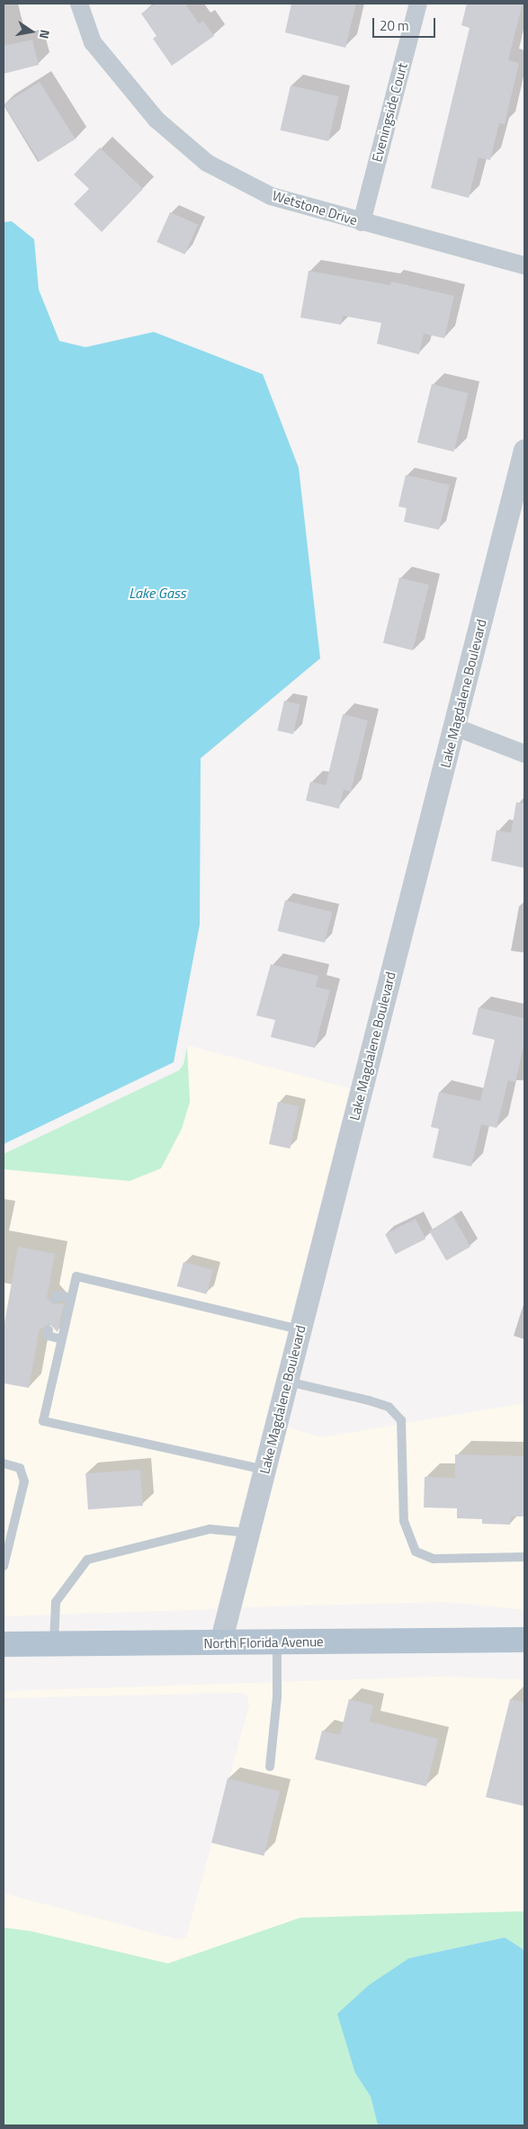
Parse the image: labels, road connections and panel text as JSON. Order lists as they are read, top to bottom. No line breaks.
{"streets":{"main road":["North Florida Avenue"],"street":["Eveningside Court","Wetstone Drive","Lake Magdalene Boulevard"]},"crossings":[["Eveningside Court","Wetstone Drive"],["Lake Magdalene Boulevard","North Florida Avenue"]],"water":["Lake Gass"],"scale_bar":"20 m","north":"right"}
